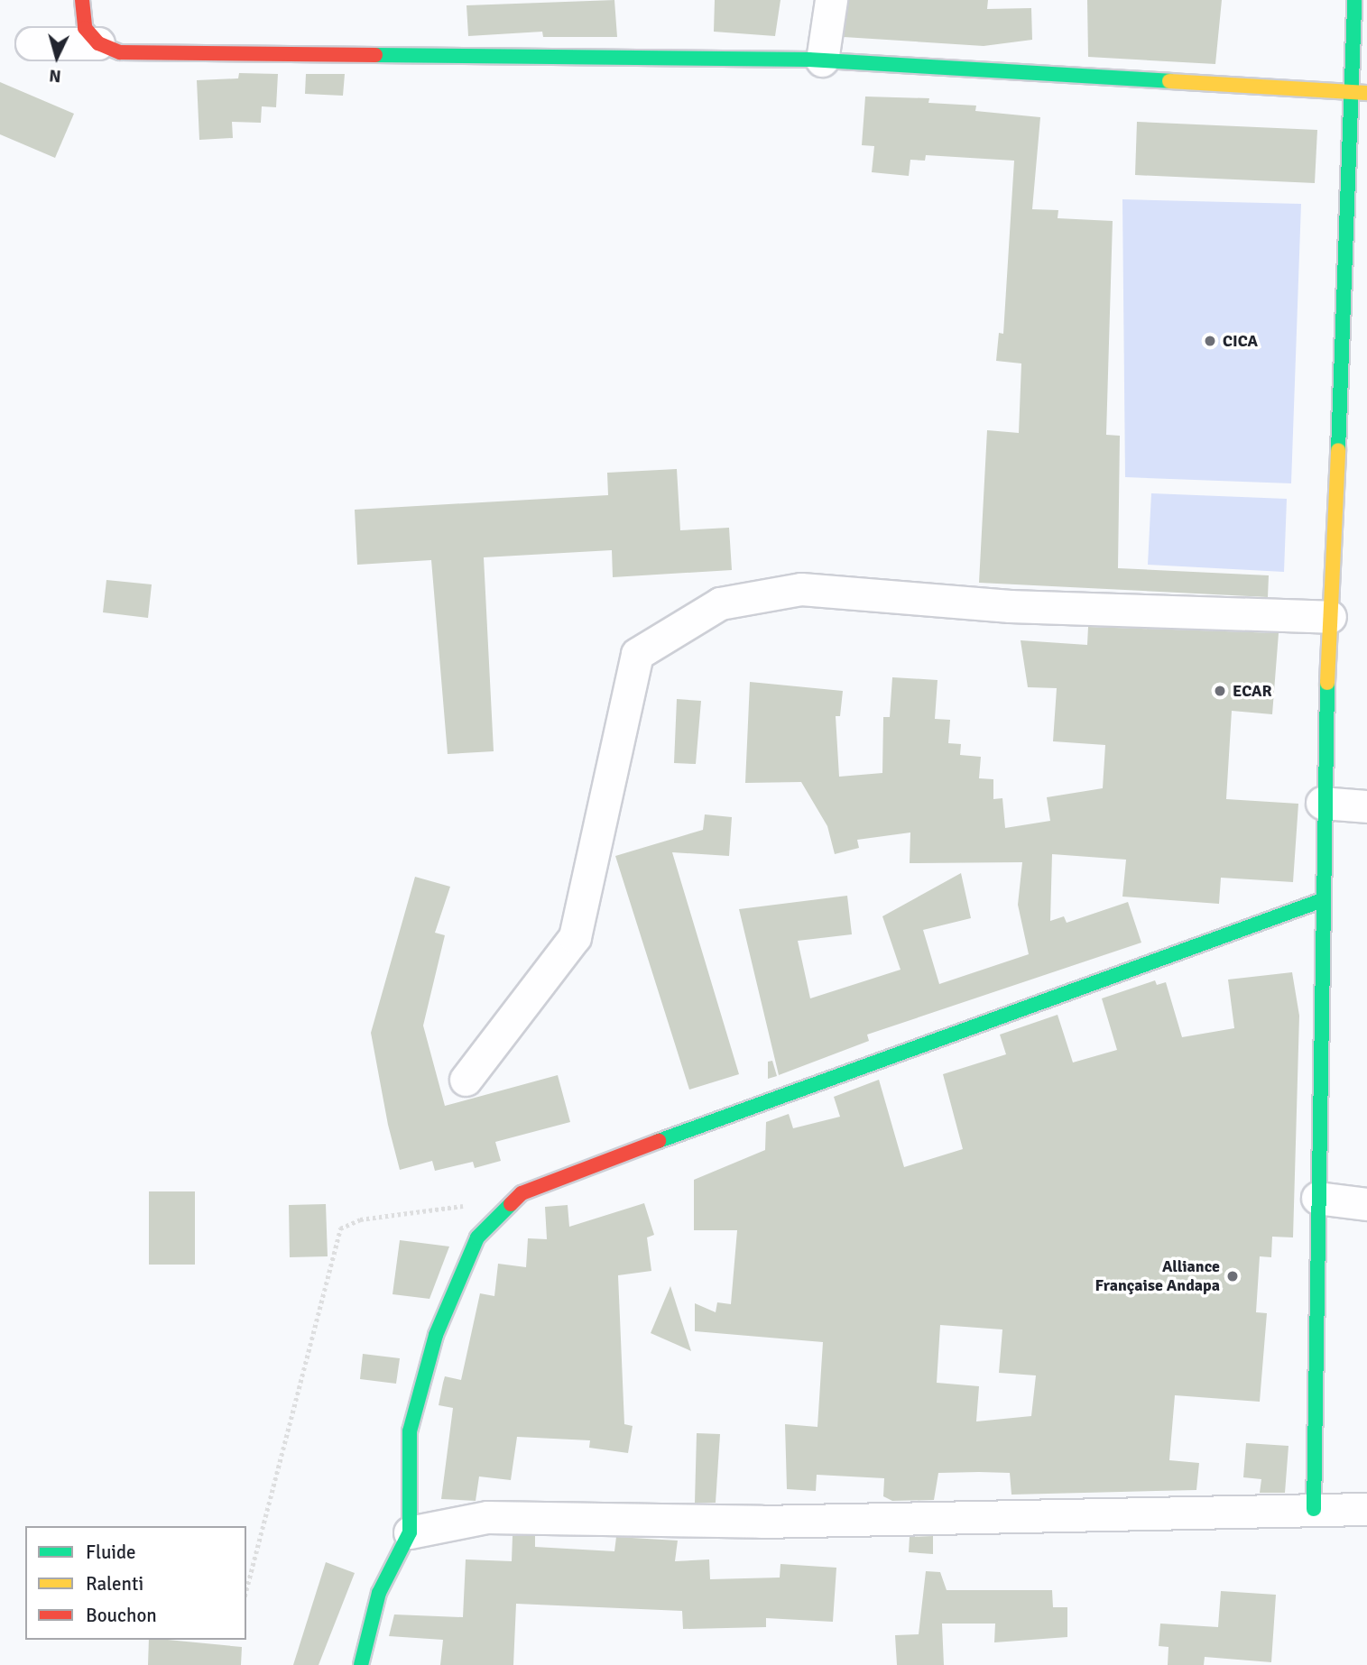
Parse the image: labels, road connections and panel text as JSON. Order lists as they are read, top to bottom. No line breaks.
{"places":["CICA","ECAR","Alliance Française Andapa"],"legend":["Fluide","Ralenti","Bouchon"],"north":"bottom"}
